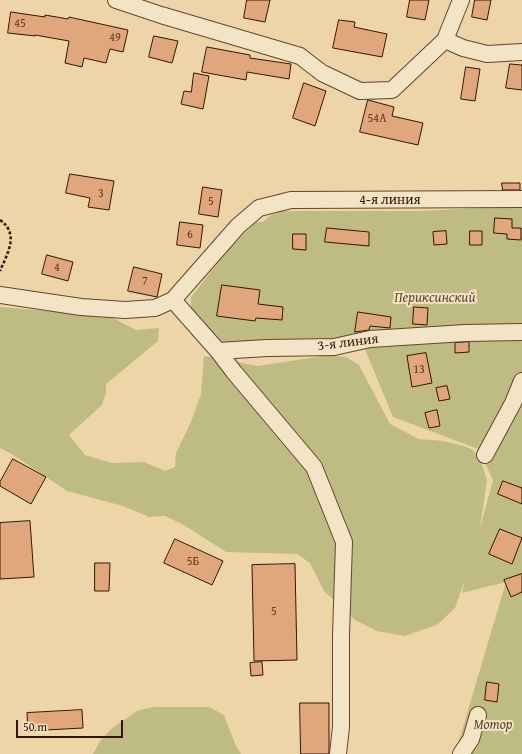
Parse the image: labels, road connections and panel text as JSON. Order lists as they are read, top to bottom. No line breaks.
{"streets":{"street":["4-я линия","3-я линия"]},"parks":["Периксинский","Мотор"],"house_numbers":["45","49","54А","3","5","6","4","7","13","5Б","5"],"scale_bar":"50 m"}
